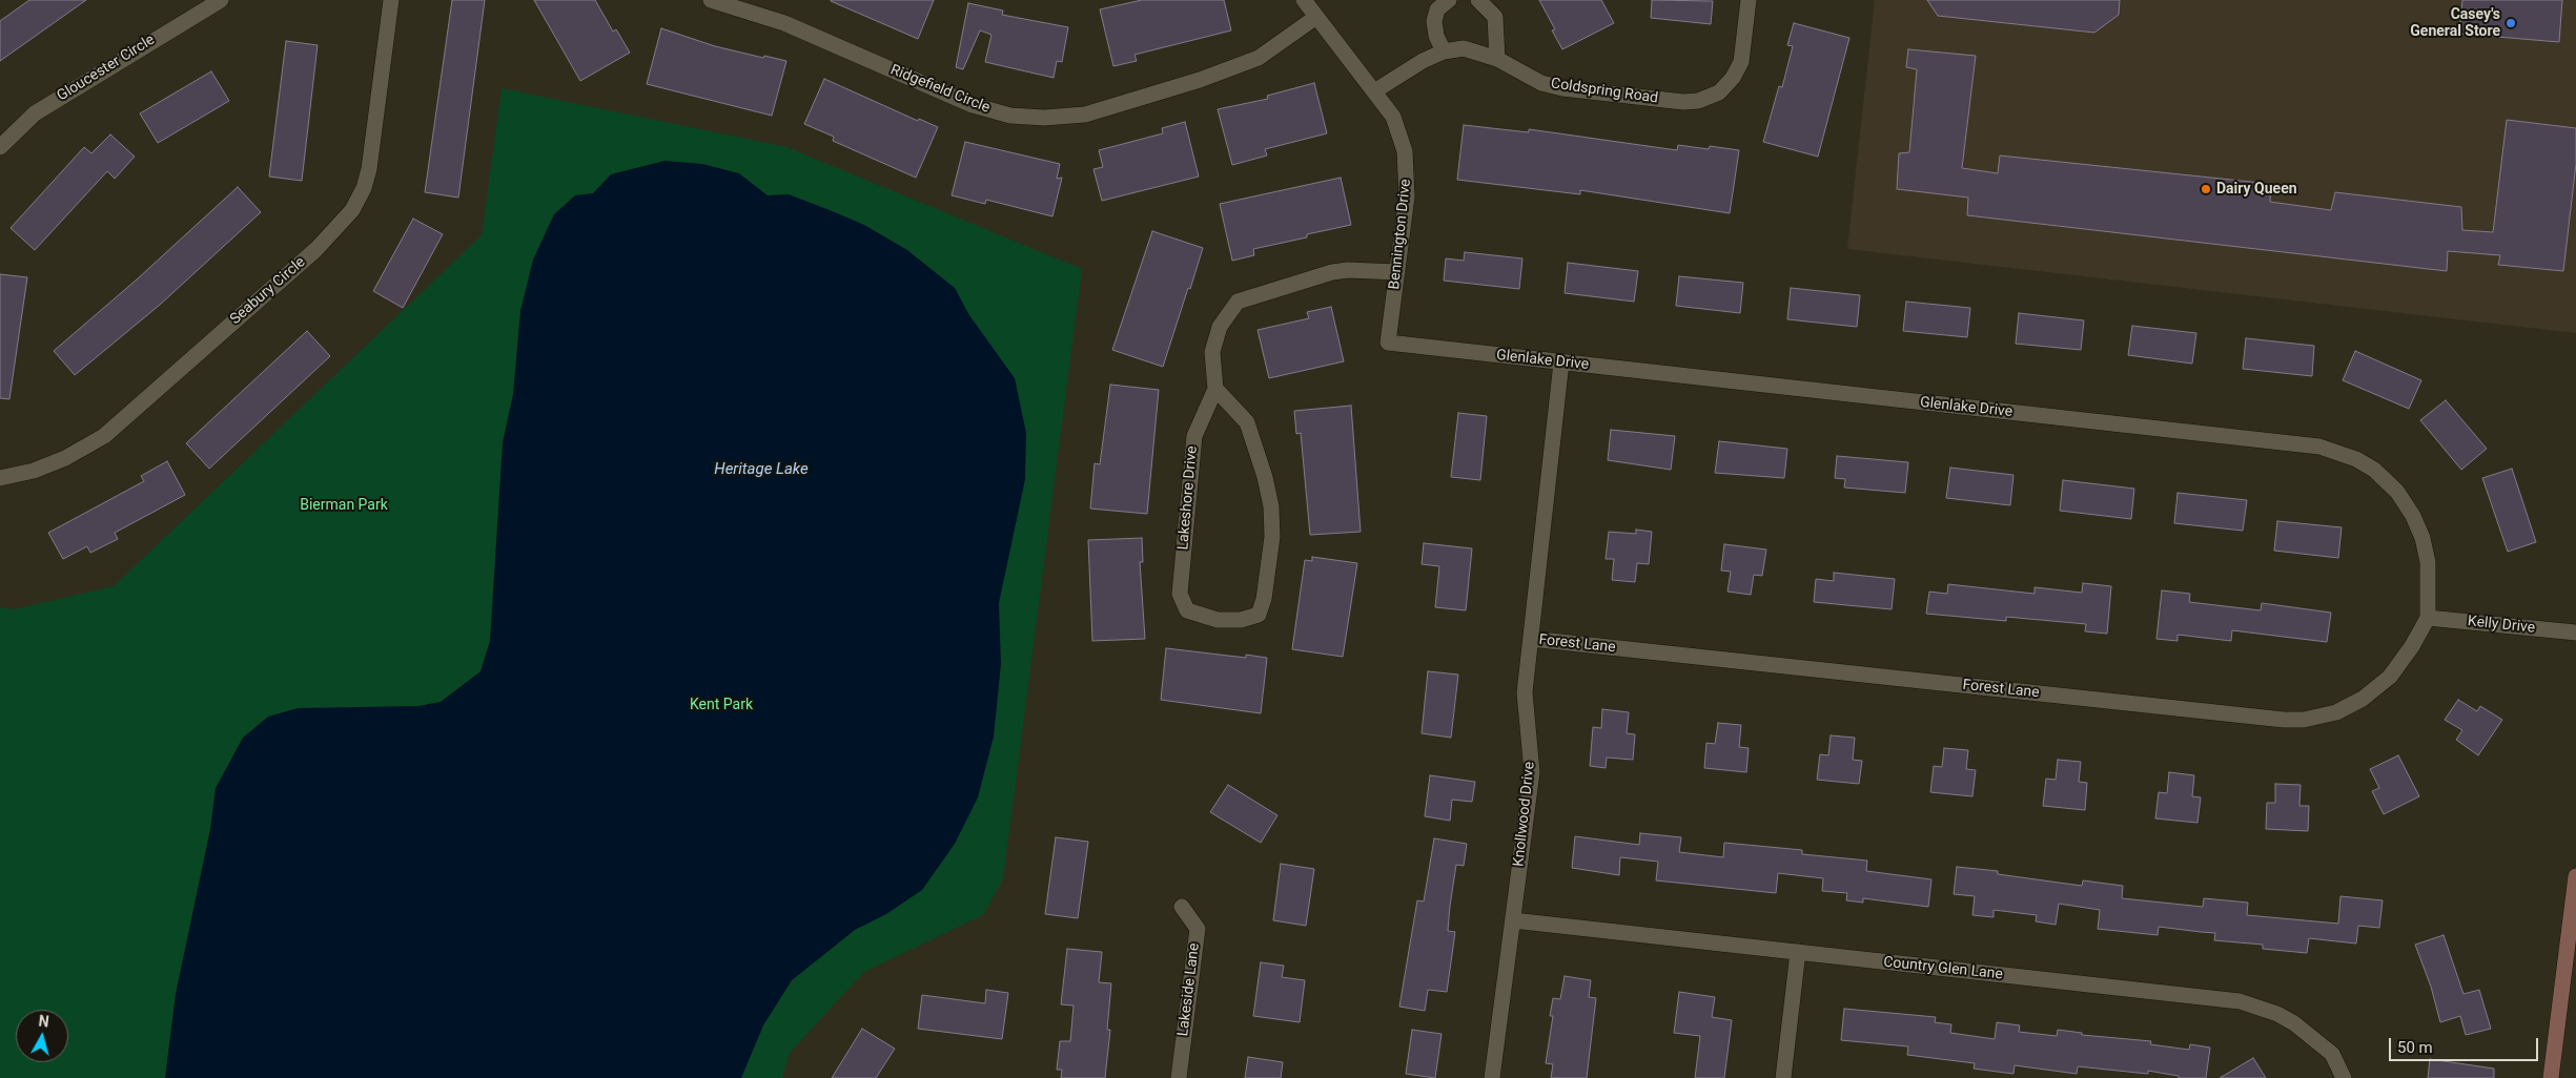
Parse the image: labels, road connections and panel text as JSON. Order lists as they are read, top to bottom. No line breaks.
{"streets":{"street":["Gloucester Circle","Ridgefield Circle","Coldspring Road","Bennington Drive","Seabury Circle","Glenlake Drive","Lakeshore Drive","Kelly Drive","Forest Lane","Knollwood Drive","Country Glen Lane","Lakeside Lane"]},"crossings":[["Ridgefield Circle","Bennington Drive"],["Coldspring Road","Bennington Drive"],["Bennington Drive","Glenlake Drive"],["Glenlake Drive","Kelly Drive"],["Glenlake Drive","Forest Lane"],["Glenlake Drive","Knollwood Drive"],["Kelly Drive","Forest Lane"],["Forest Lane","Knollwood Drive"],["Knollwood Drive","Country Glen Lane"]],"water":["Heritage Lake"],"parks":["Bierman Park","Kent Park"],"places":["Casey's General Store","Dairy Queen"],"scale_bar":"50 m","north":"top"}
